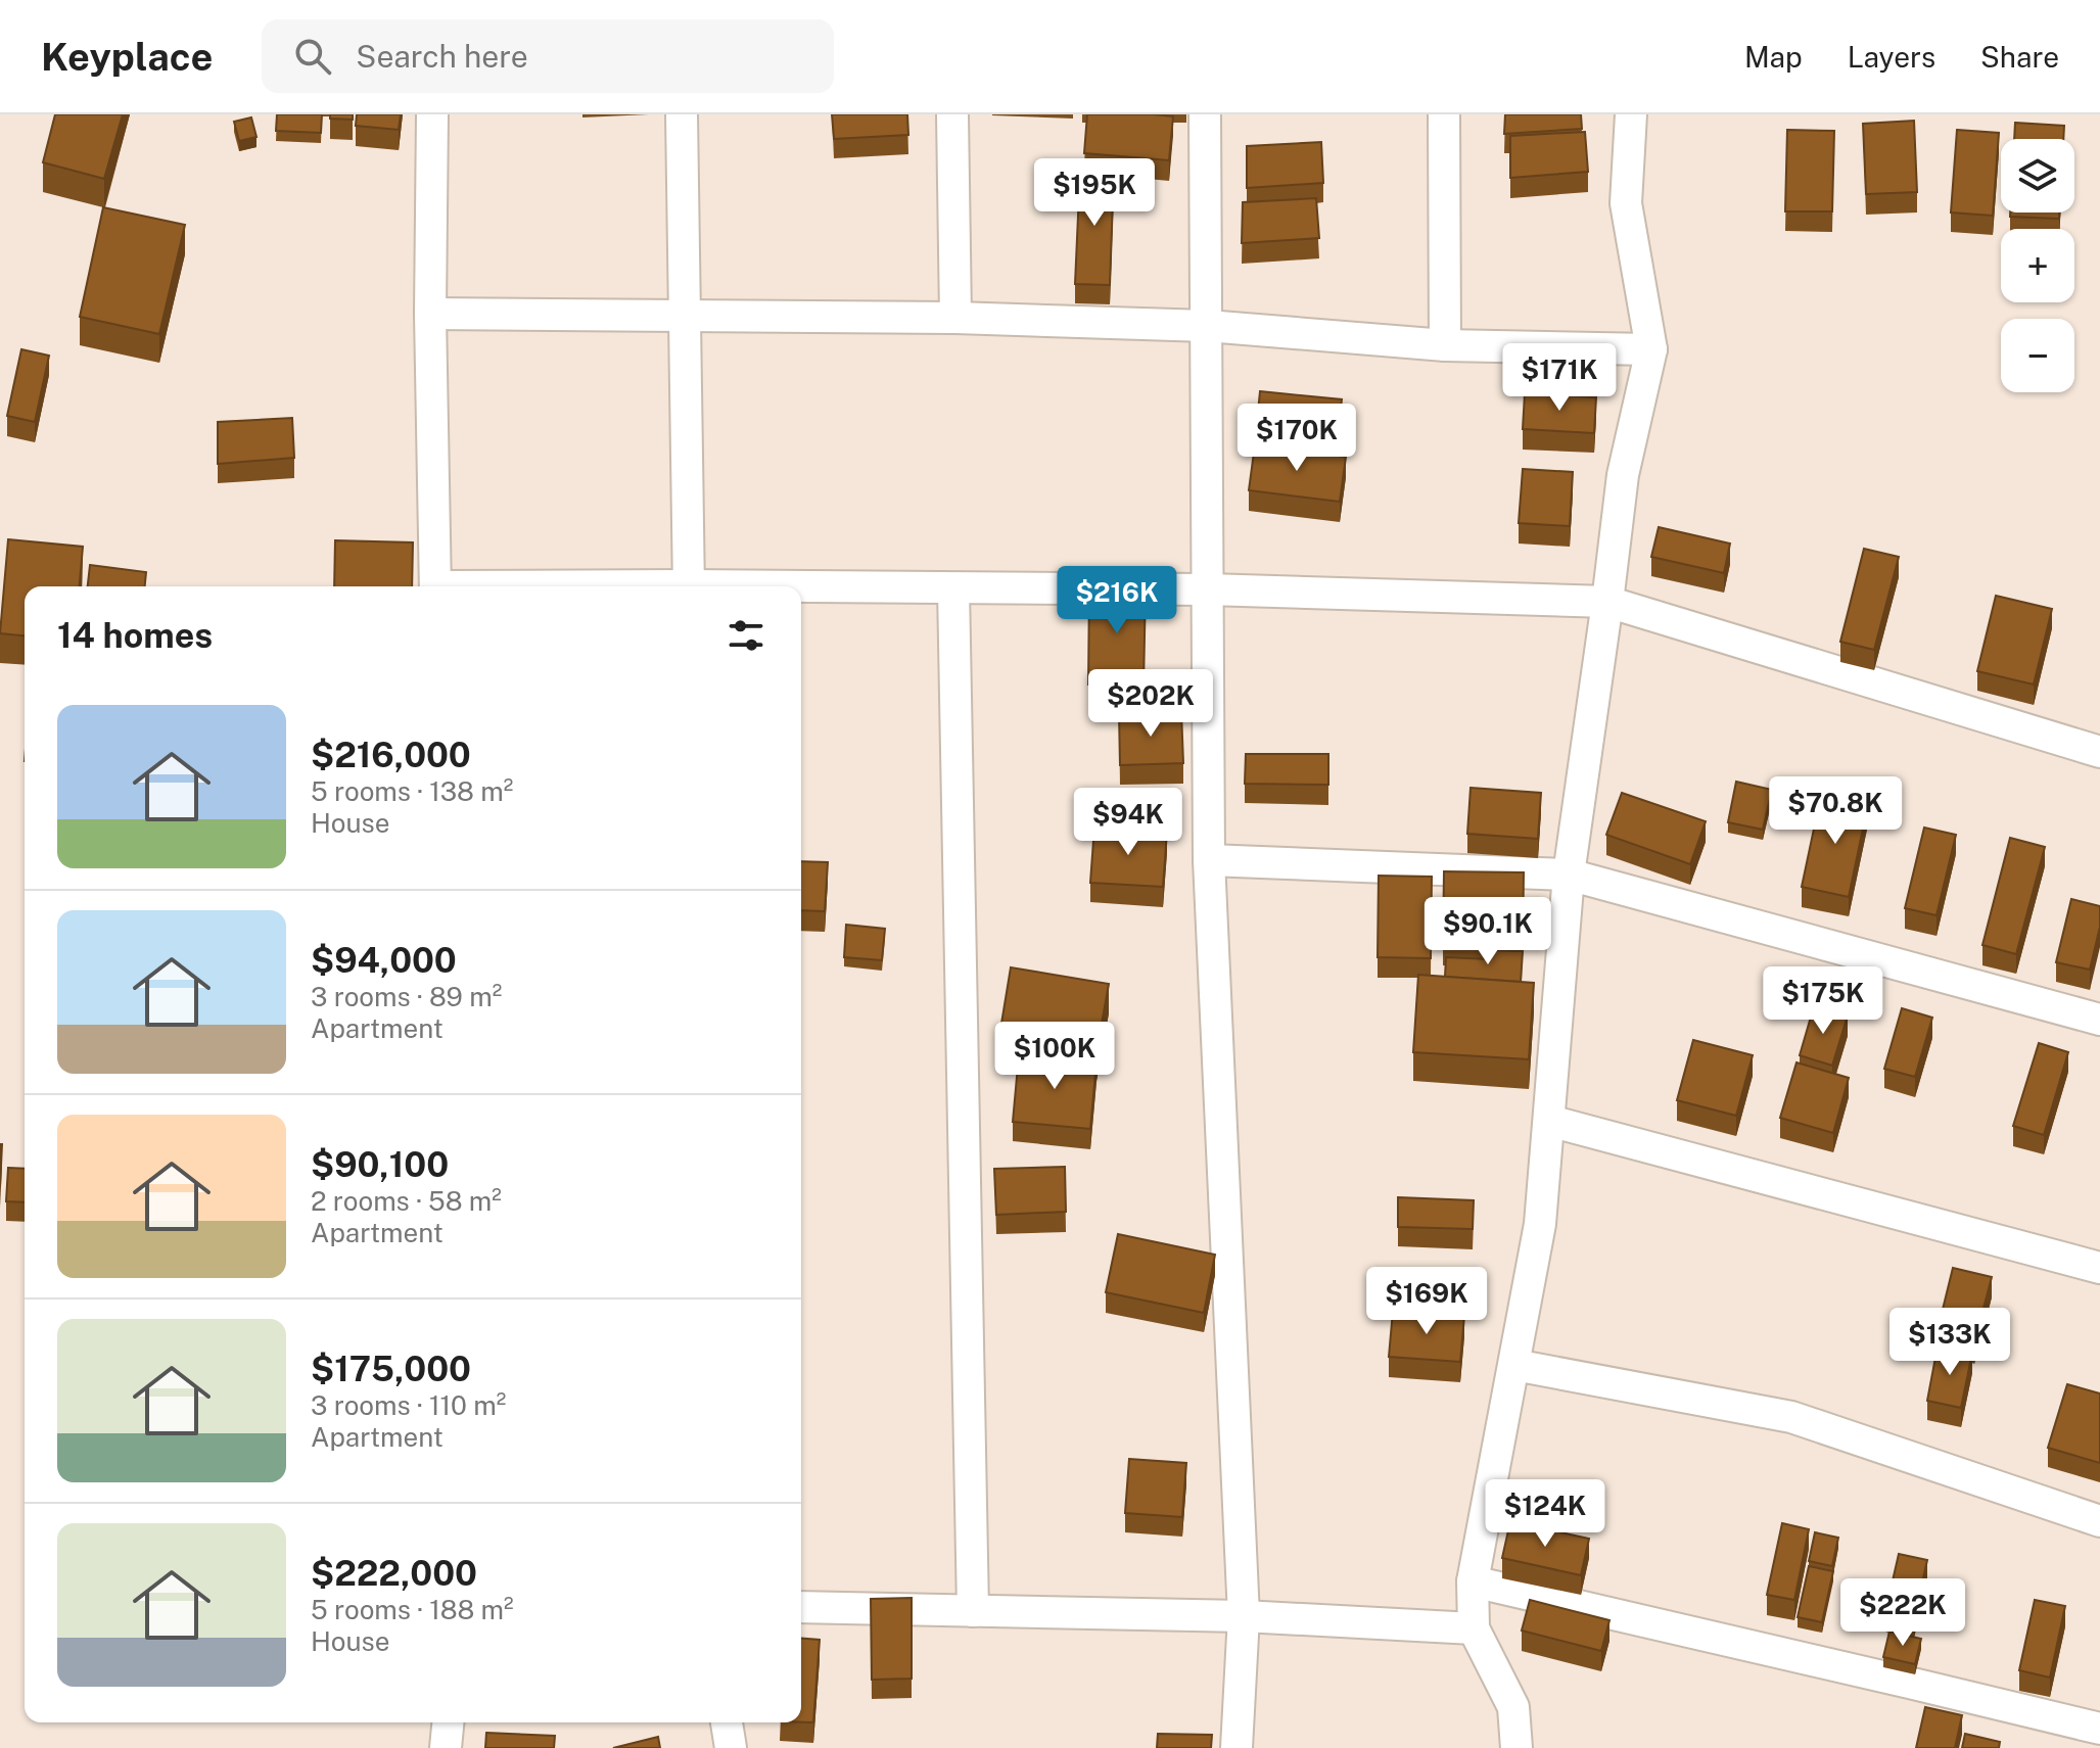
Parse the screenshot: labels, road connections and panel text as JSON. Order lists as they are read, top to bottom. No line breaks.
{"page":{"header":"Keyplace","search":"Search here","nav":["Map","Layers","Share"],"map_buttons":["+","−"],"price":["$195K","$171K","$170K","$216K","$202K","$70.8K","$94K","$90.1K","$175K","$100K","$169K","$133K","$124K","$222K"],"heading":"14 homes","list":[{"name":"$216,000","note":"5 rooms · 138 m² · House"},{"name":"$94,000","note":"3 rooms · 89 m² · Apartment"},{"name":"$90,100","note":"2 rooms · 58 m² · Apartment"},{"name":"$175,000","note":"3 rooms · 110 m² · Apartment"},{"name":"$222,000","note":"5 rooms · 188 m² · House"}]}}
